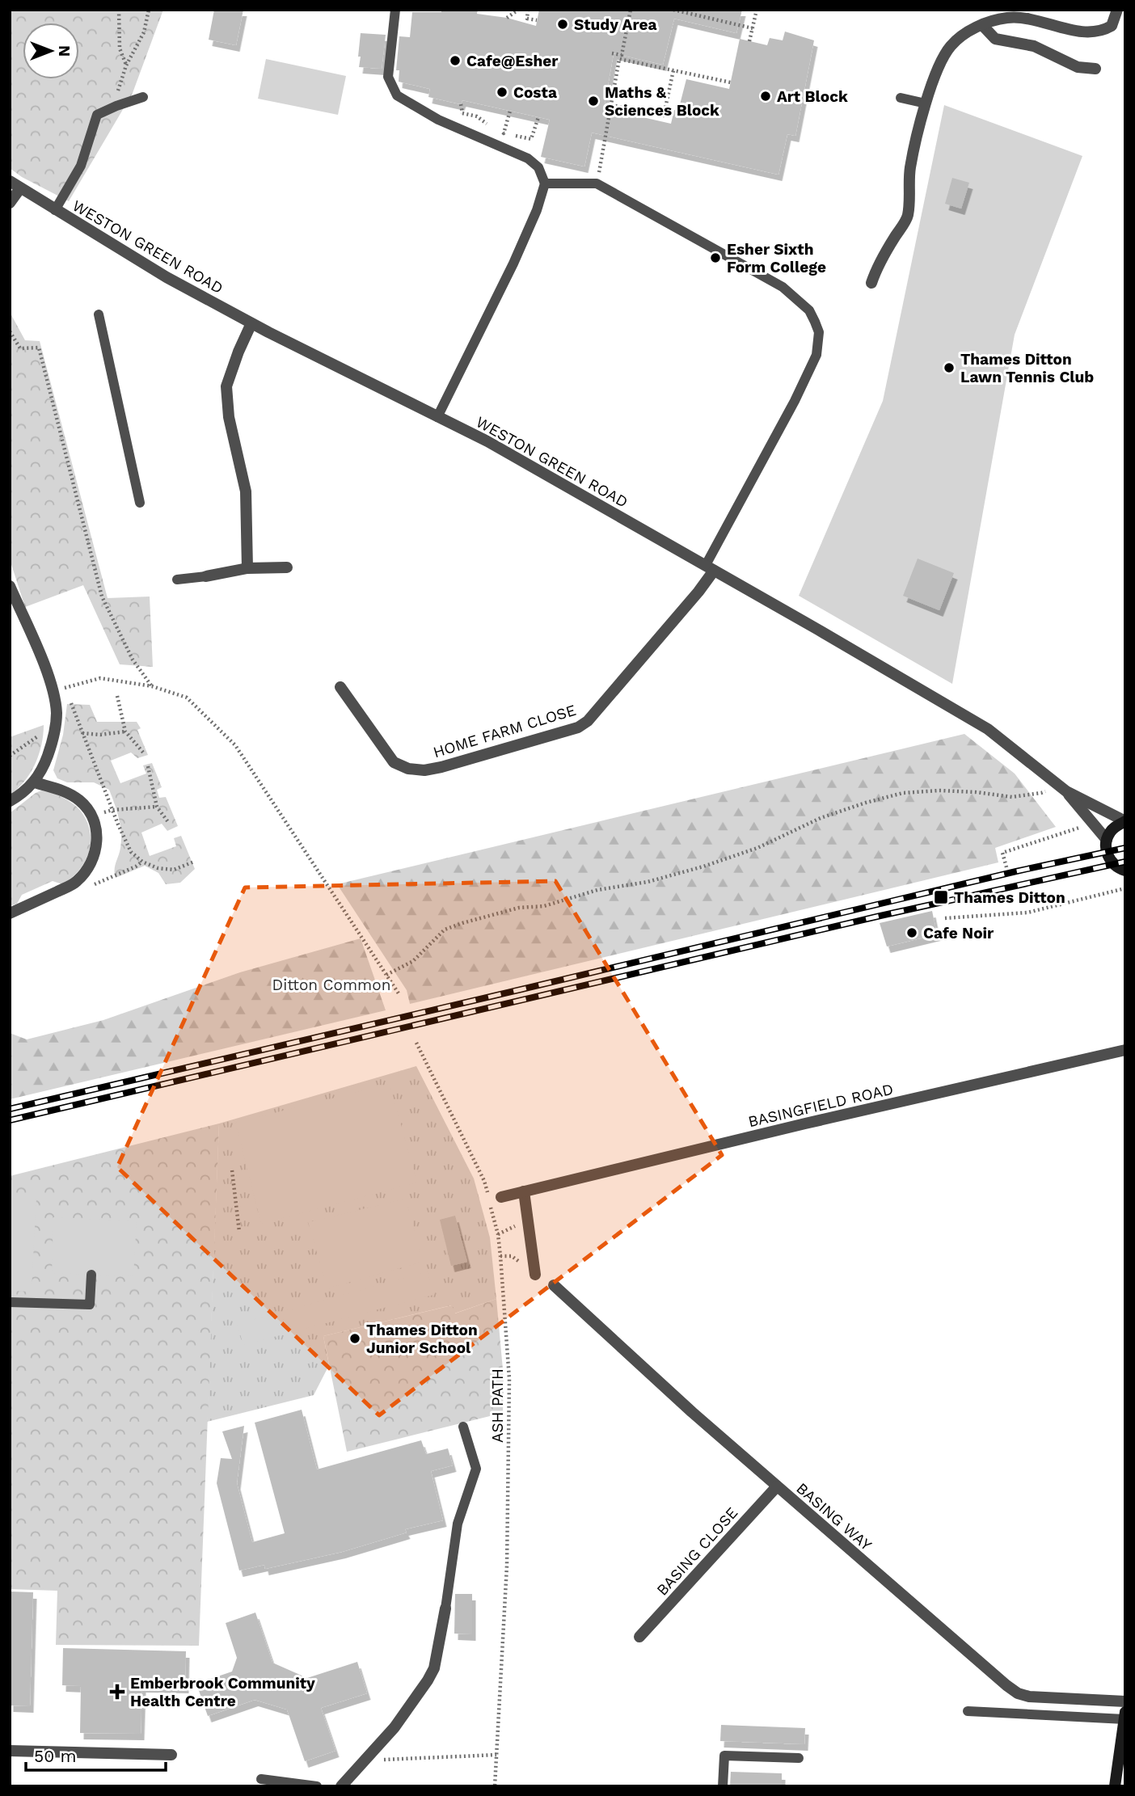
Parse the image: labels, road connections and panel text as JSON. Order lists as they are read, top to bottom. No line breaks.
{"streets":{"street":["WESTON GREEN ROAD","HOME FARM CLOSE","BASINGFIELD ROAD","BASING WAY","BASING CLOSE"],"path":["ASH PATH"]},"crossings":[["WESTON GREEN ROAD","HOME FARM CLOSE"],["BASING WAY","BASING CLOSE"]],"parks":["Ditton Common"],"places":{"other":["Study Area","Cafe@Esher","Costa","Art Block","Maths & Sciences Block","Esher Sixth Form College","Thames Ditton Lawn Tennis Club","Cafe Noir","Thames Ditton Junior School"],"transit":["Thames Ditton"],"health":["Emberbrook Community Health Centre"]},"scale_bar":"50 m","north":"right"}
